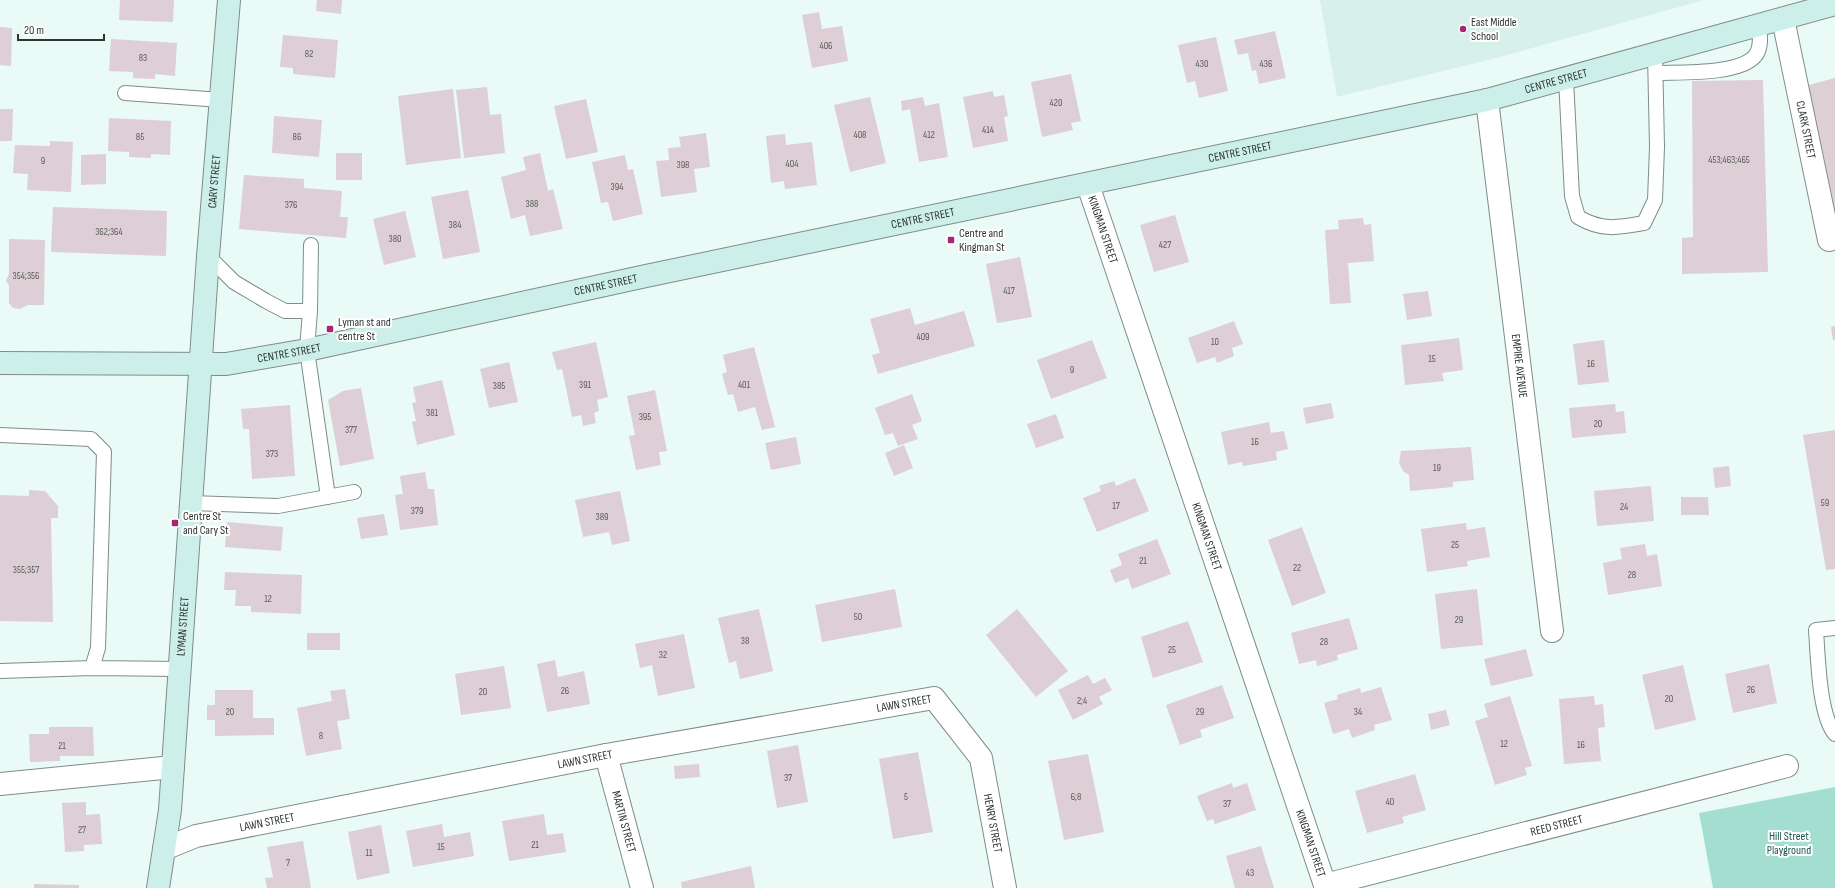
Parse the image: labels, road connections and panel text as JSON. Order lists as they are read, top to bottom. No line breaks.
{"streets":{"main road":["CENTRE STREET","CARY STREET","LYMAN STREET"],"street":["CLARK STREET","KINGMAN STREET","EMPIRE AVENUE","LAWN STREET","MARTIN STREET","HENRY STREET","REED STREET"]},"crossings":[["CENTRE STREET","CLARK STREET"],["CENTRE STREET","CARY STREET"],["CENTRE STREET","KINGMAN STREET"],["CENTRE STREET","EMPIRE AVENUE"],["CENTRE STREET","LYMAN STREET"],["CARY STREET","LYMAN STREET"],["KINGMAN STREET","REED STREET"],["LYMAN STREET","LAWN STREET"],["LAWN STREET","MARTIN STREET"],["LAWN STREET","HENRY STREET"]],"parks":["Hill Street Playground"],"places":{"other":["East Middle School"],"transit":["Centre and Kingman St","Lyman st and centre St","Centre St and Cary St"]},"house_numbers":["406","82","83","430","436","420","414","408","412","85","86","453;463;465","9","404","398","394","388","376","384","362;364","380","427","354;356","417","409","10","15","16","9","391","401","385","381","395","20","377","16","373","19","59","17","24","379","389","25","21","22","355;357","28","12","50","29","38","28","25","32","26","26","20","20","2;4","20","29","34","8","12","16","21","37","5","6;8","40","37","27","21","15","11","7","43"],"scale_bar":"20 m"}
